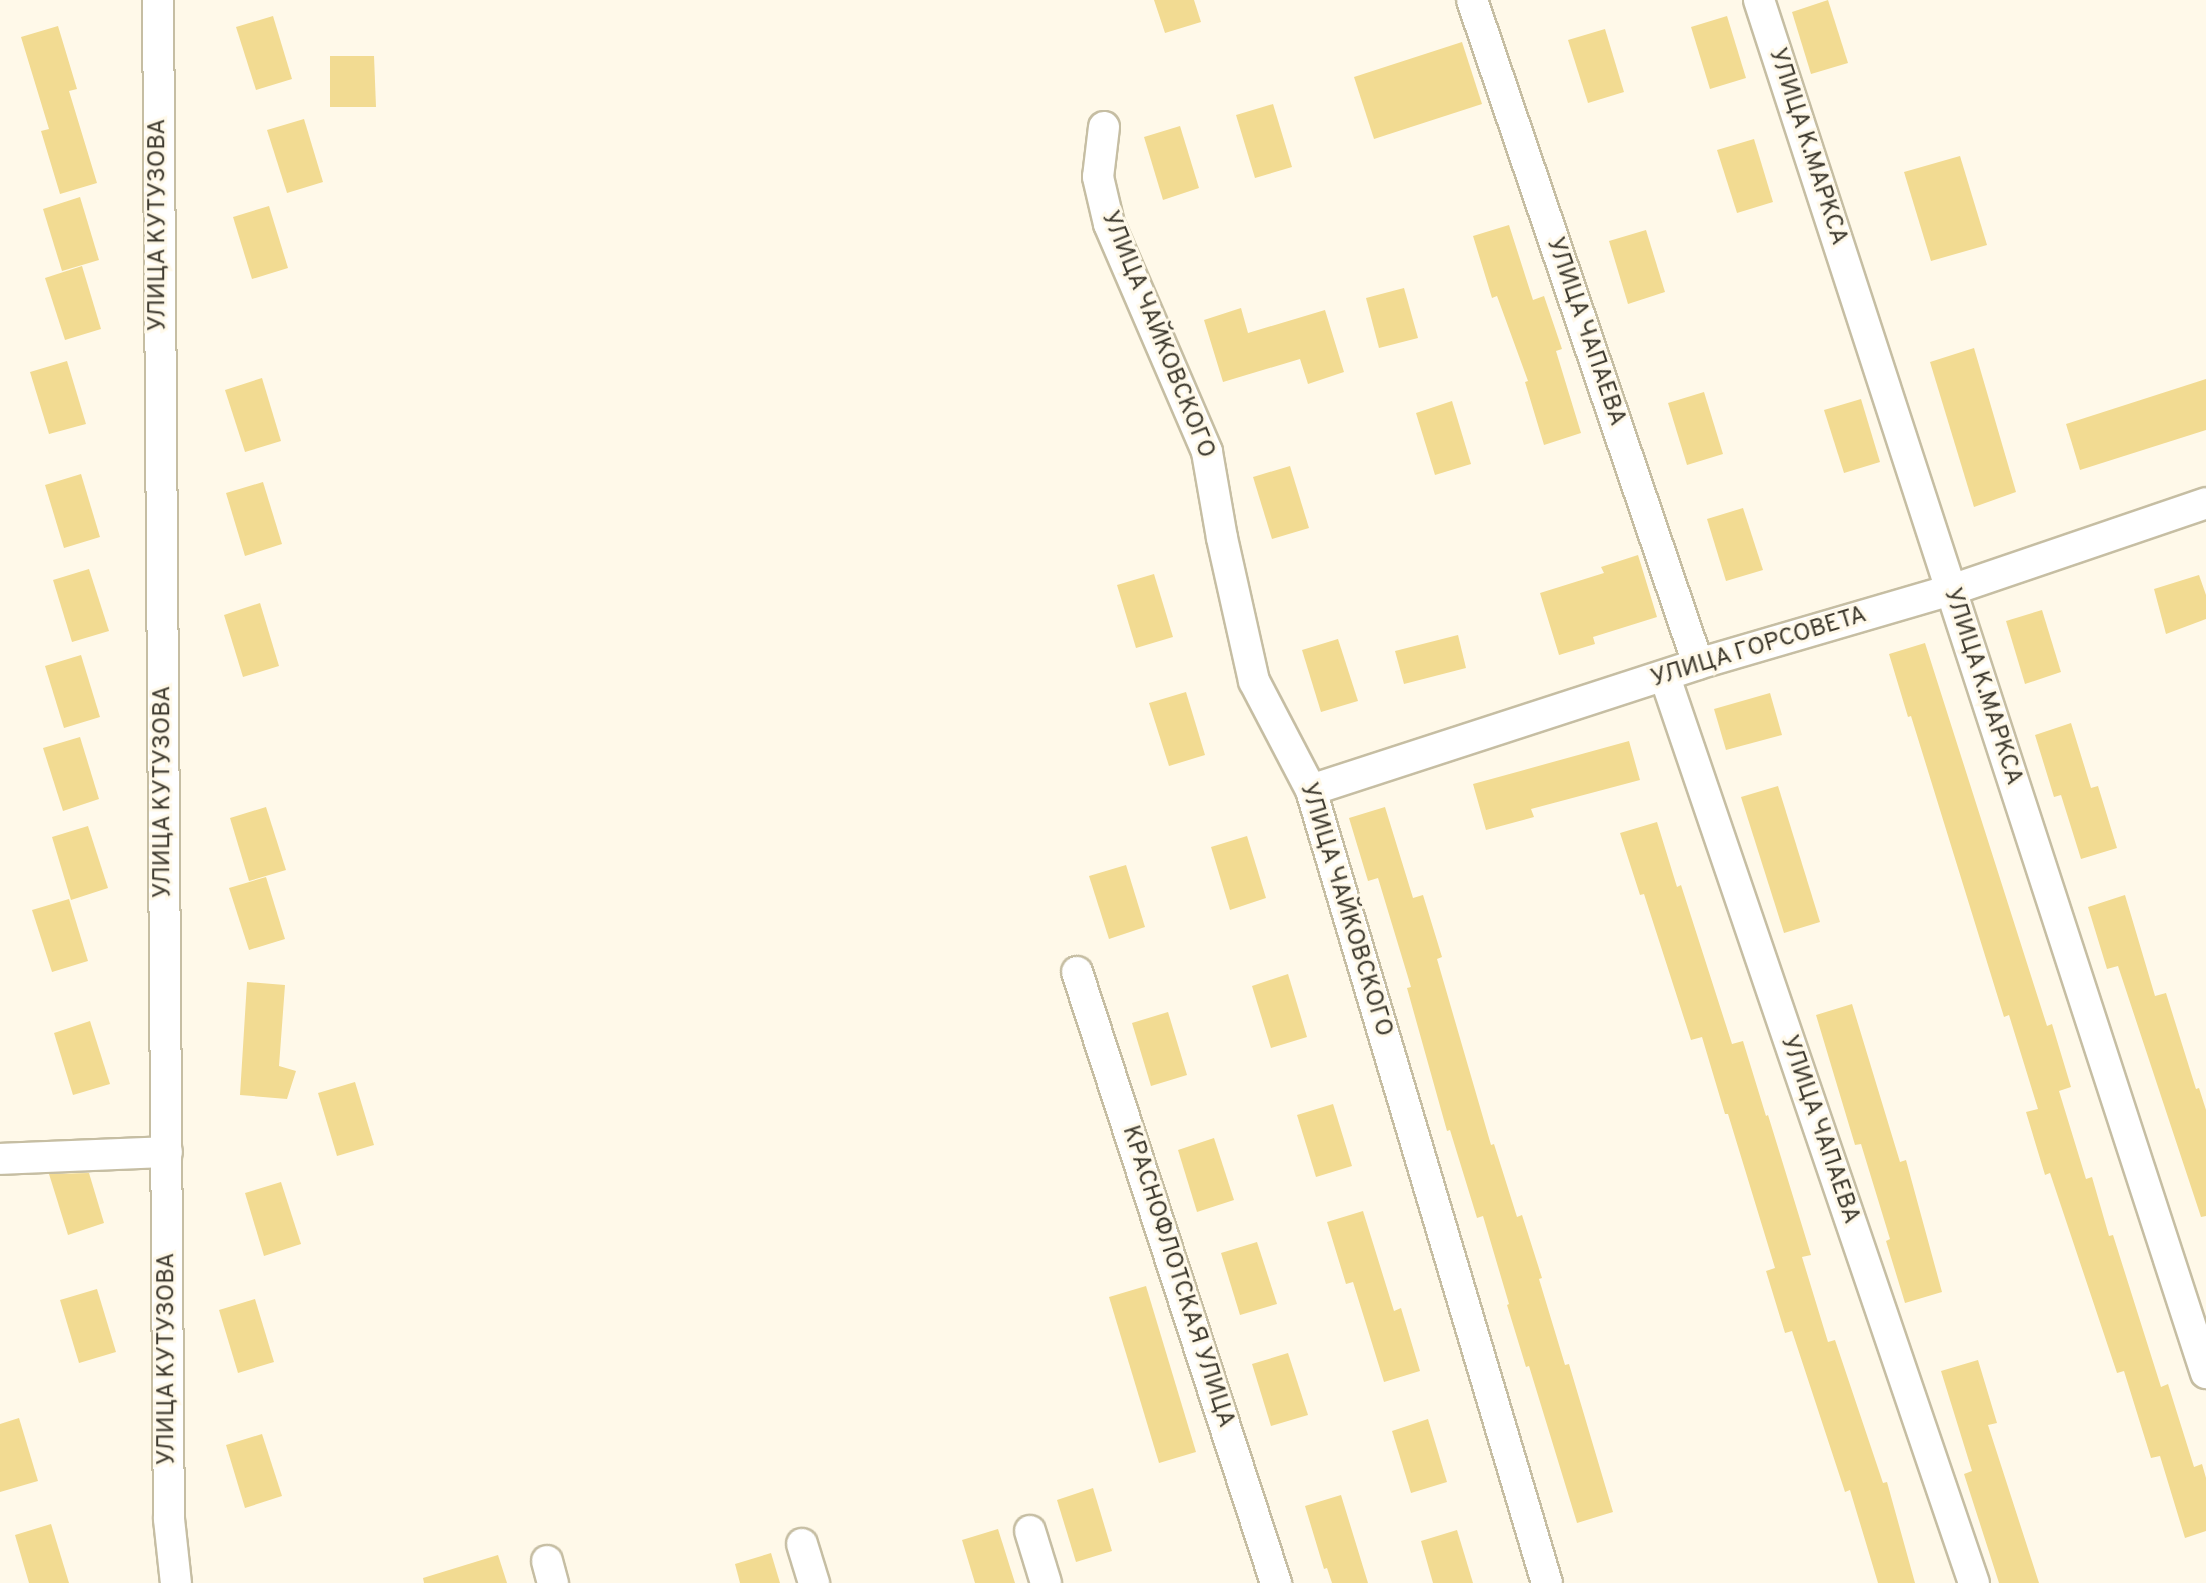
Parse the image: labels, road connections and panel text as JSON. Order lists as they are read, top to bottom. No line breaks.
{"streets":{"street":["УЛИЦА К.МАРКСА","УЛИЦА КУТУЗОВА","УЛИЦА ЧАПАЕВА","УЛИЦА ЧАЙКОВСКОГО","УЛИЦА ГОРСОВЕТА","КРАСНОФЛОТСКАЯ УЛИЦА"]},"crossings":[["УЛИЦА К.МАРКСА","УЛИЦА ГОРСОВЕТА"],["УЛИЦА ЧАПАЕВА","УЛИЦА ГОРСОВЕТА"],["УЛИЦА ЧАЙКОВСКОГО","УЛИЦА ГОРСОВЕТА"]]}
